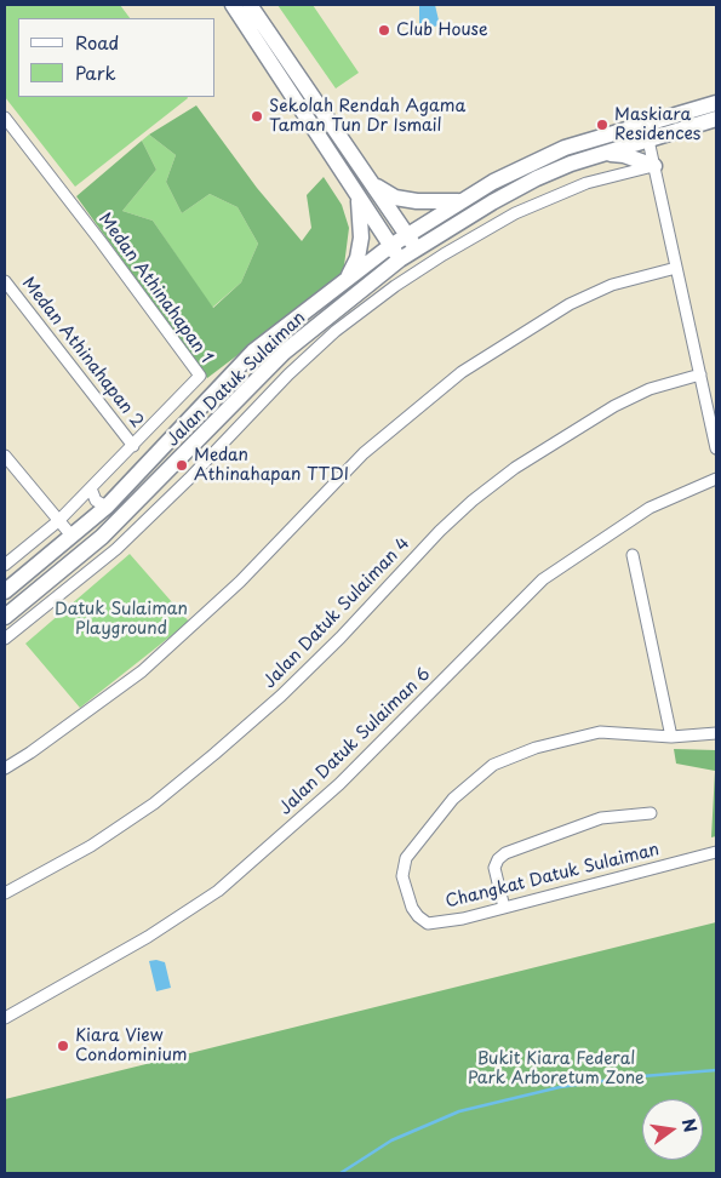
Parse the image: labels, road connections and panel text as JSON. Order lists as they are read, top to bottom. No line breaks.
{"streets":{"main road":["Jalan Datuk Sulaiman"],"street":["Medan Athinahapan 1","Medan Athinahapan 2","Jalan Datuk Sulaiman 4","Jalan Datuk Sulaiman 6","Changkat Datuk Sulaiman"]},"crossings":[["Medan Athinahapan 1","Medan Athinahapan 2"]],"parks":["Datuk Sulaiman Playground","Bukit Kiara Federal Park Arboretum Zone"],"places":["Club House","Sekolah Rendah Agama Taman Tun Dr Ismail","Maskiara Residences","Medan Athinahapan TTDI","Kiara View Condominium"],"legend":["Road","Park"],"north":"right"}
